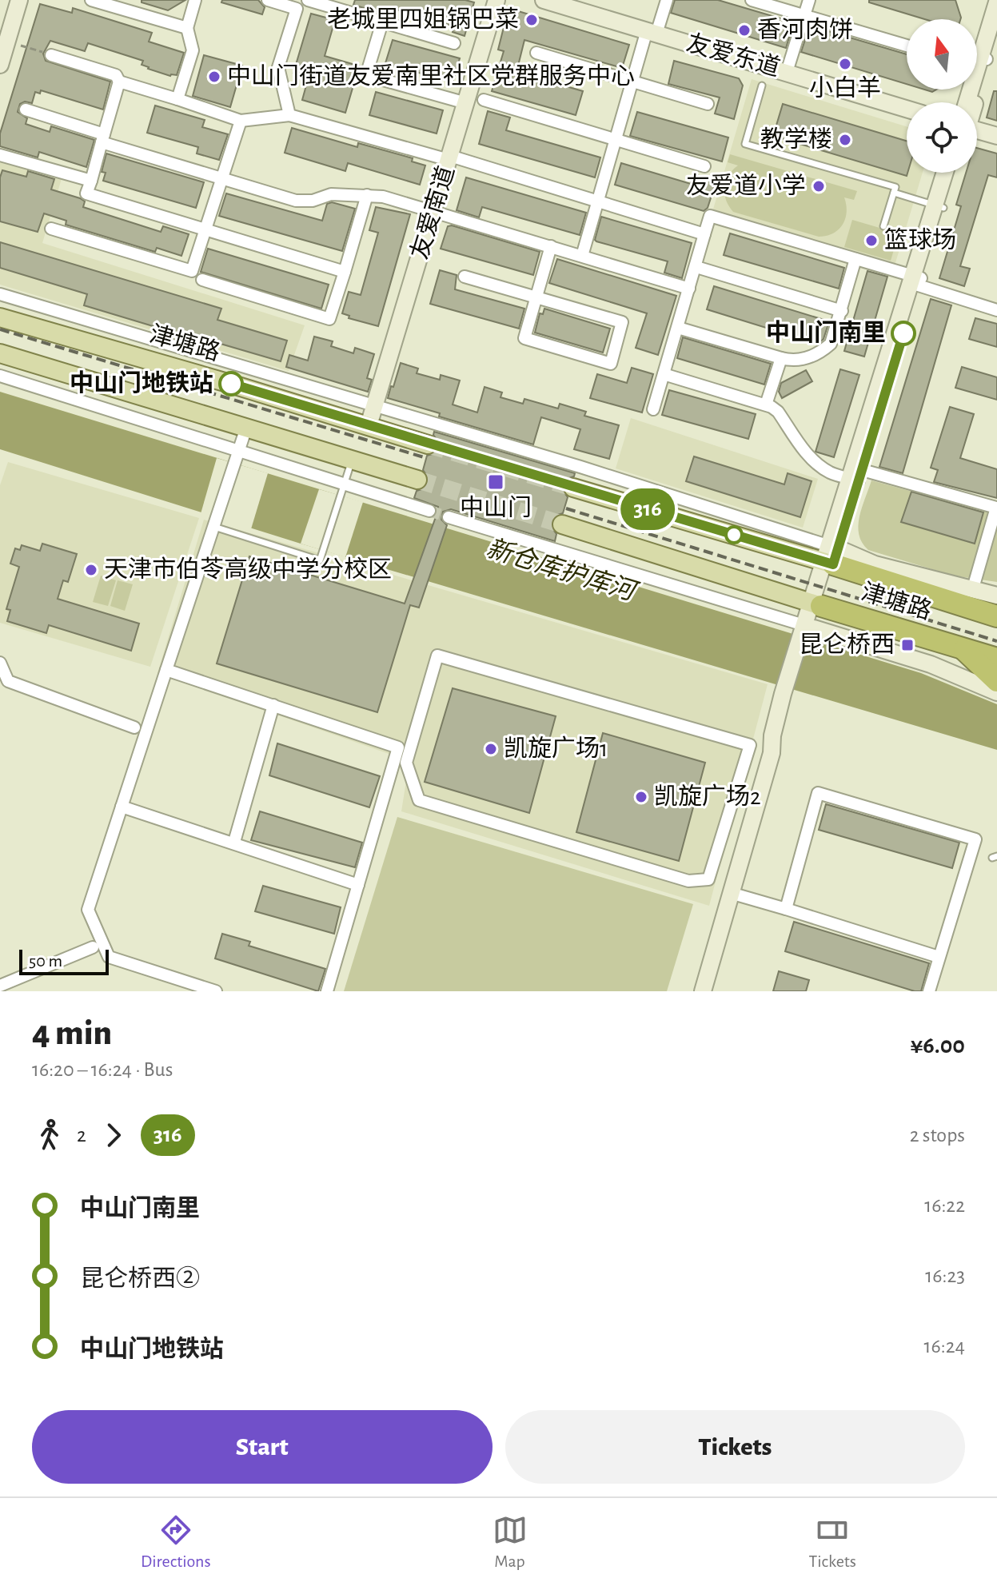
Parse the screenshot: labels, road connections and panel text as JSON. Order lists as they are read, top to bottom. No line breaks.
{"streets":{"highway":["津塘路"],"street":["友爱东道","友爱南道"]},"crossings":[["友爱南道","津塘路"]],"water":["新仓库护库河"],"places":{"other":["老城里四姐锅巴菜","香河肉饼","小白羊","中山门街道友爱南里社区党群服务中心","教学楼","友爱道小学","篮球场","中山门南里","中山门地铁站","天津市伯苓高级中学分校区","凯旋广场1","凯旋广场2"],"transit":["中山门","昆仑桥西"]},"lines":["bus line 316"],"scale_bar":"50 m","north":"top","page":{"on_map":"316","scale":"50 m","heading":["4 min","16:20 – 16:24 · Bus","¥6.00"],"legs":["2","316","2 stops"],"list":[{"name":"中山门南里","value":"16:22"},{"name":"昆仑桥西②","value":"16:23"},{"name":"中山门地铁站","value":"16:24"}],"buttons":["Start","Tickets"],"tabs":["Directions","Map","Tickets"]}}
